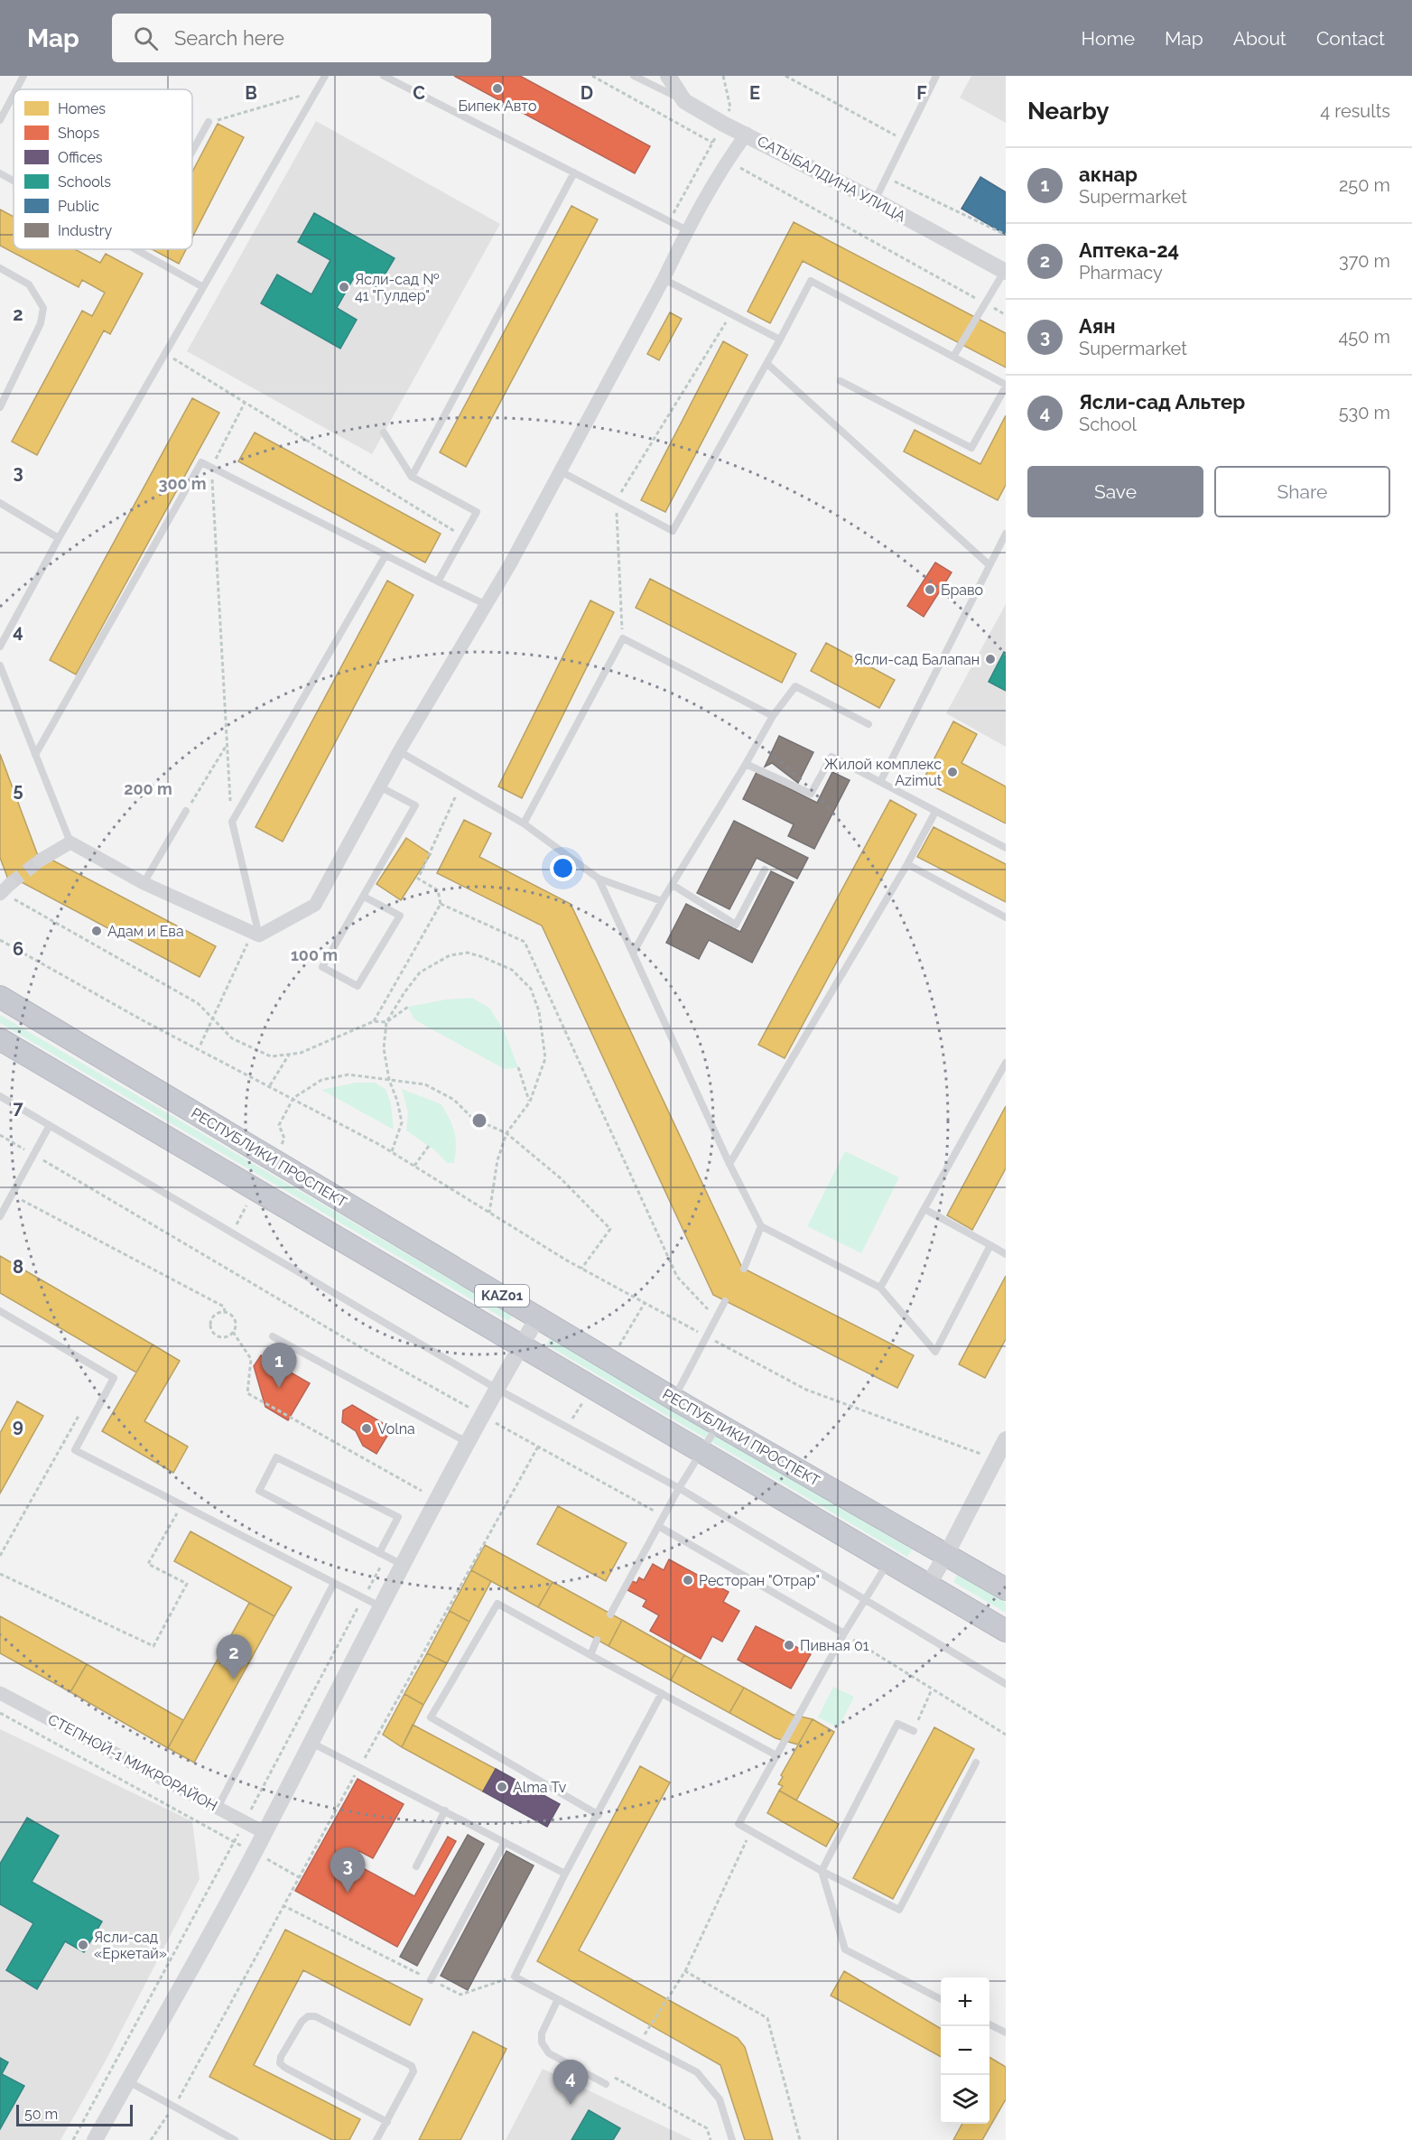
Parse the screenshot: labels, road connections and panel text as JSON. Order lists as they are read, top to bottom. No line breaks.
{"streets":{"highway":["РЕСПУБЛИКИ ПРОСПЕКТ","KАZ01"],"street":["САТЫБАЛДИНА УЛИЦА","СТЕПНОЙ-1 МИКРОРАЙОН"]},"places":["Бипек Авто","Ясли-сад № 41 \"Гулдер\"","Браво","Ясли-сад Балапан","Жилой комплекс Azimut","Адам и Ева","Volna","Ресторан \"Отрар\"","Пивная 01","Alma Tv","Ясли-сад «Еркетай»"],"legend":["Homes","Shops","Offices","Schools","Public","Industry"],"scale_bar":"50 m","page":{"header":"Map","search":"Search here","nav":["Home","Map","About","Contact"],"heading":["Nearby","4 results"],"list":[{"mark":"1","name":"акнар","note":"Supermarket","value":"250 m"},{"mark":"2","name":"Аптека-24","note":"Pharmacy","value":"370 m"},{"mark":"3","name":"Аян","note":"Supermarket","value":"450 m"},{"mark":"4","name":"Ясли-сад Альтер","note":"School","value":"530 m"}],"buttons":["Save","Share"],"pins":["1","2","3","4"],"map_buttons":["+","−"],"scale":"50 m"},"grid":{"columns":["B","C","D","E","F"],"rows":["2","3","4","5","6","7","8","9"]},"rings":["300 m","200 m","100 m"]}
